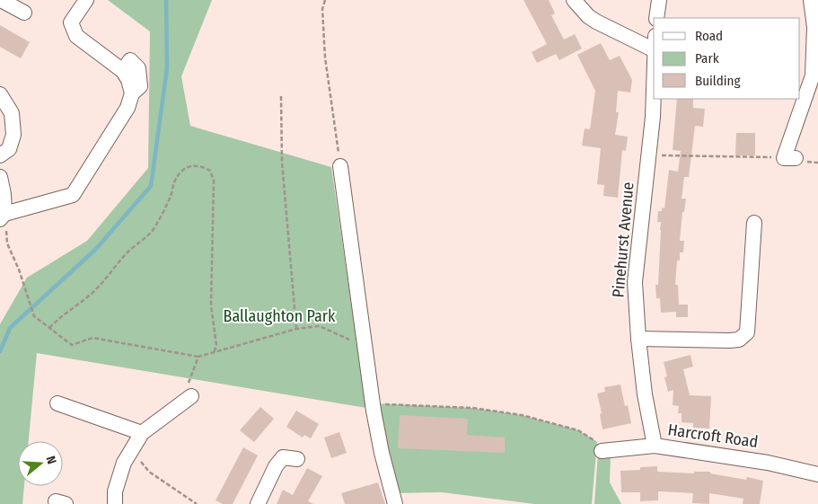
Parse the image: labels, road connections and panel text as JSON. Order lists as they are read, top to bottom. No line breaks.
{"streets":{"street":["Pinehurst Avenue","Harcroft Road"]},"crossings":[["Pinehurst Avenue","Harcroft Road"]],"parks":["Ballaughton Park"],"legend":["Road","Park","Building"],"north":"right"}
